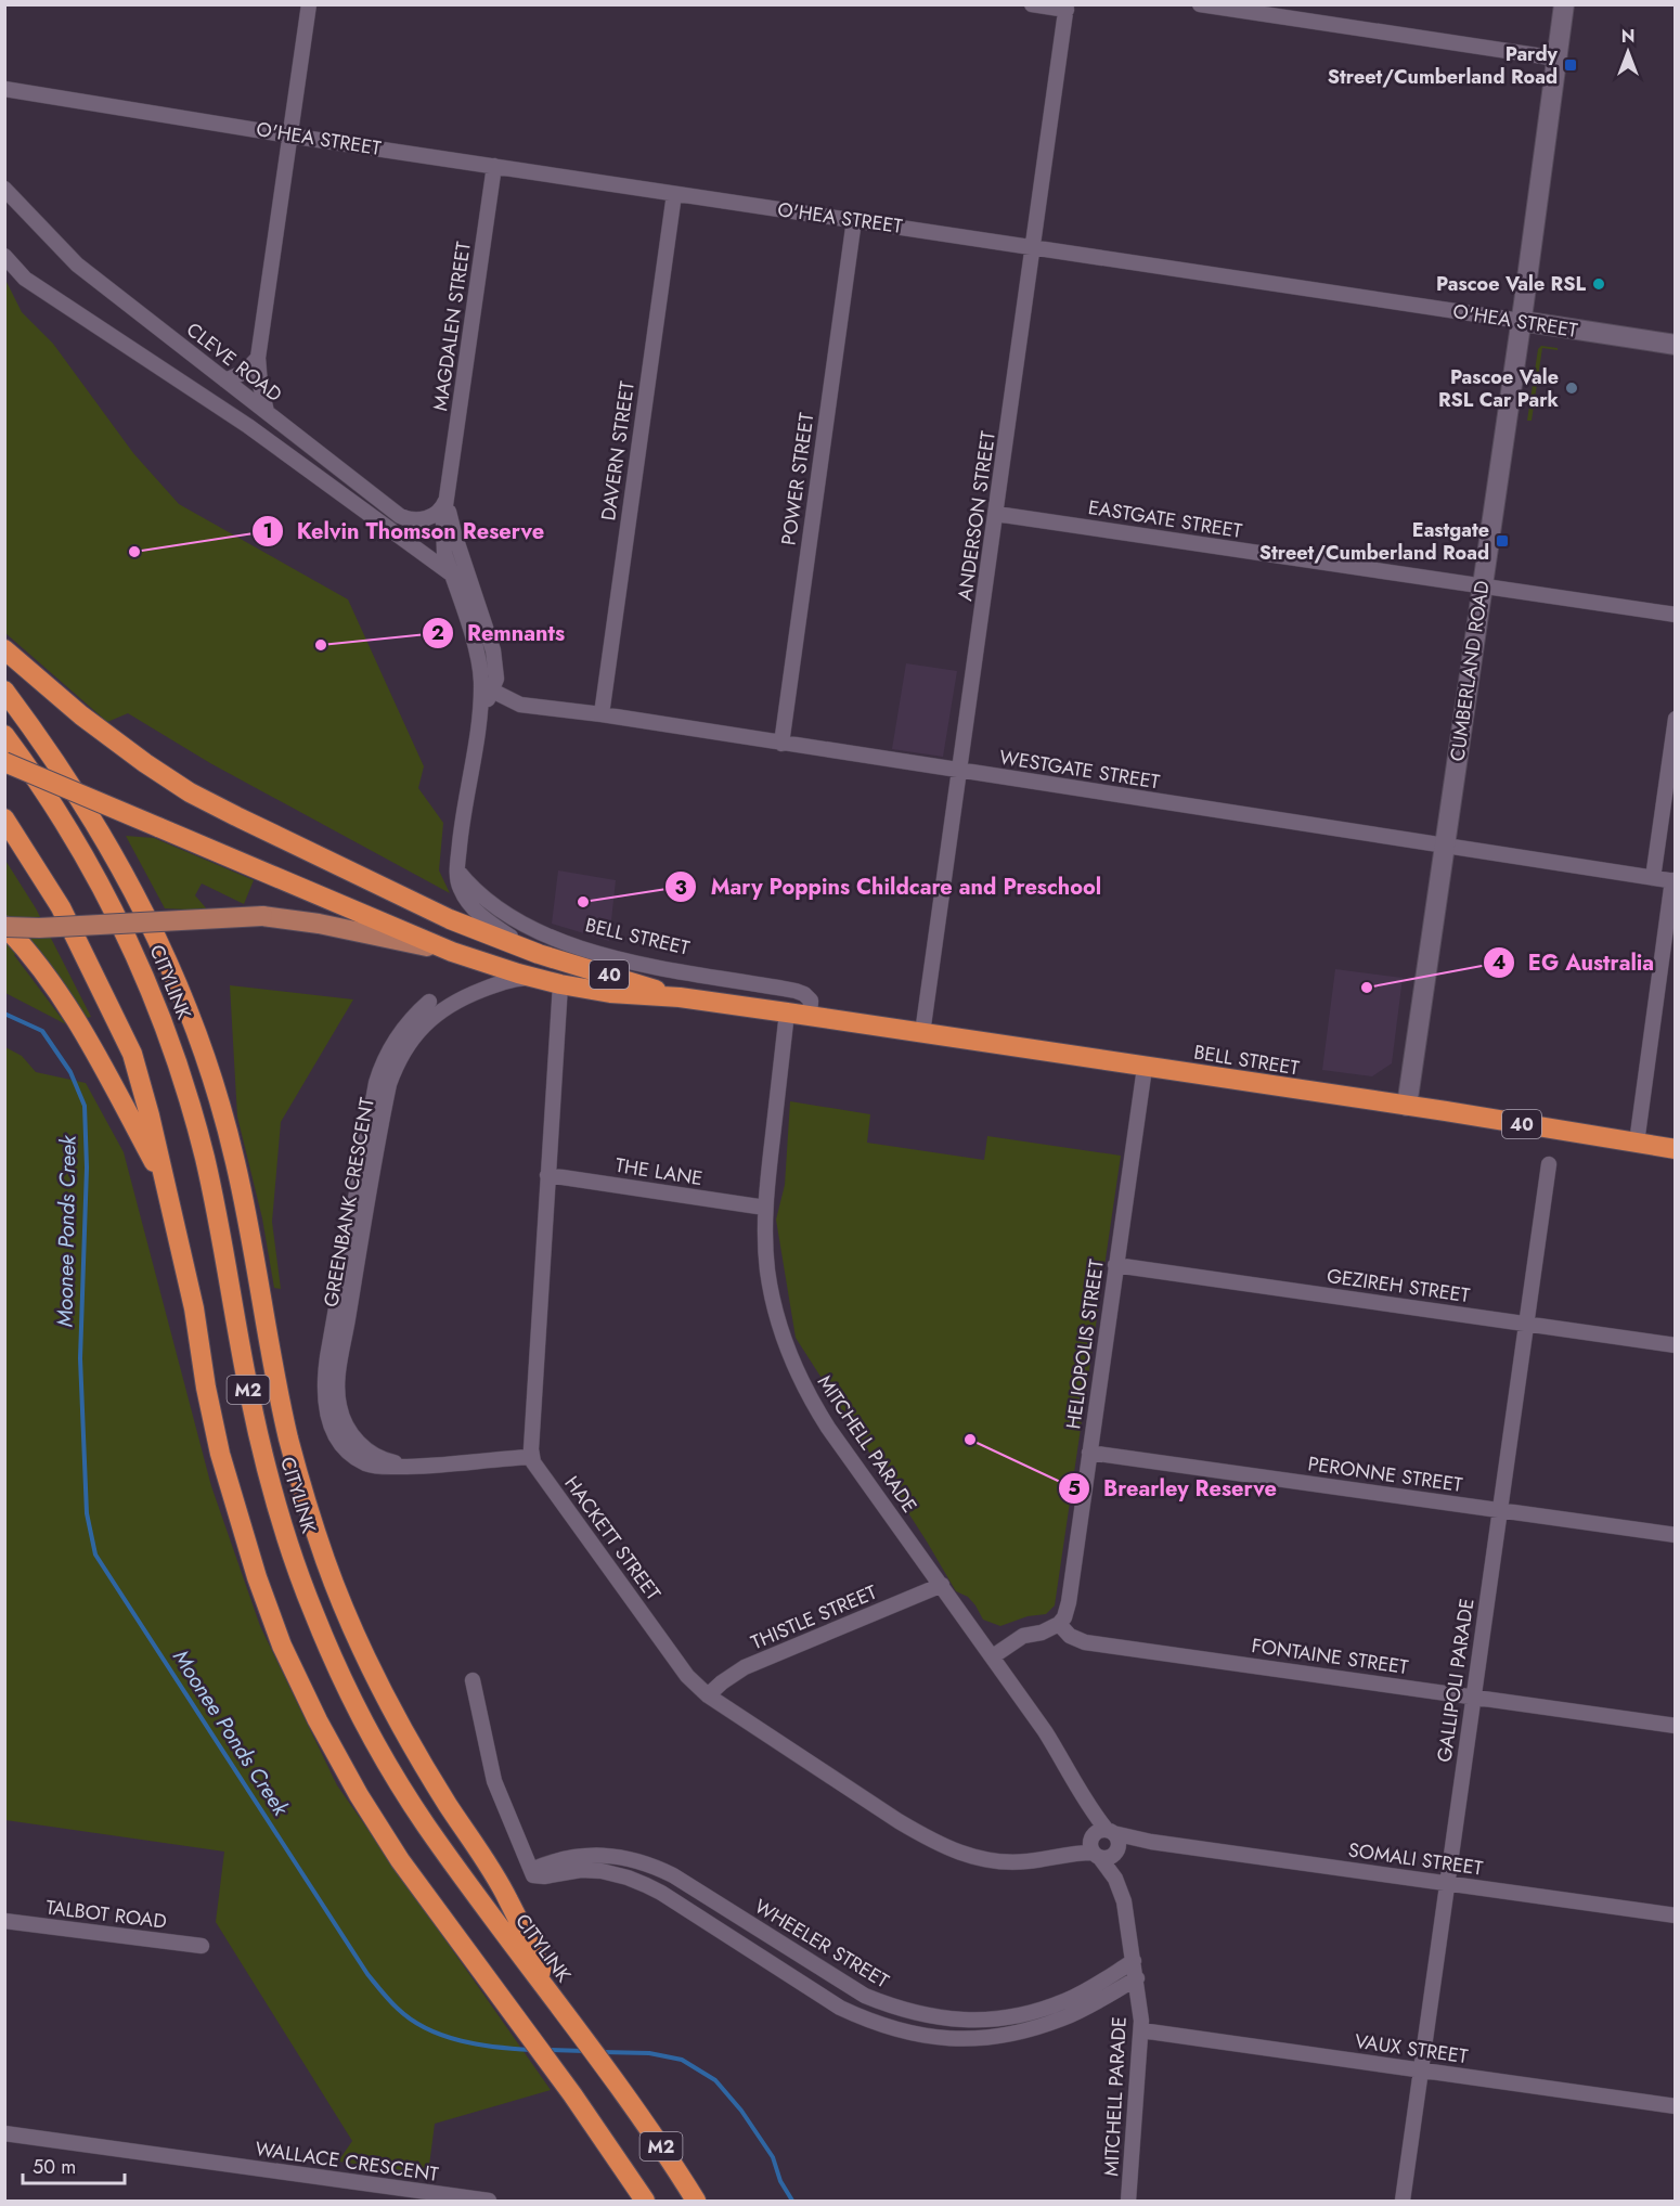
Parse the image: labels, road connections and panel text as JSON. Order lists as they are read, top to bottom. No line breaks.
{"streets":{"highway":["BELL STREET","40","CITYLINK","M2"],"main road":["O'HEA STREET","CUMBERLAND ROAD"],"street":["MAGDALEN STREET","CLEVE ROAD","DAVERN STREET","POWER STREET","ANDERSON STREET","EASTGATE STREET","WESTGATE STREET","THE LANE","GREENBANK CRESCENT","GEZIREH STREET","HELIOPOLIS STREET","MITCHELL PARADE","PERONNE STREET","HACKETT STREET","THISTLE STREET","FONTAINE STREET","GALLIPOLI PARADE","SOMALI STREET","TALBOT ROAD","WHEELER STREET","VAUX STREET","WALLACE CRESCENT"]},"crossings":[["O'HEA STREET","MAGDALEN STREET"],["O'HEA STREET","DAVERN STREET"],["O'HEA STREET","POWER STREET"],["O'HEA STREET","ANDERSON STREET"],["O'HEA STREET","CUMBERLAND ROAD"],["MAGDALEN STREET","CLEVE ROAD"],["MAGDALEN STREET","WESTGATE STREET"],["MAGDALEN STREET","BELL STREET"],["DAVERN STREET","WESTGATE STREET"],["POWER STREET","WESTGATE STREET"],["ANDERSON STREET","EASTGATE STREET"],["ANDERSON STREET","WESTGATE STREET"],["ANDERSON STREET","BELL STREET"],["EASTGATE STREET","CUMBERLAND ROAD"],["CUMBERLAND ROAD","WESTGATE STREET"],["CUMBERLAND ROAD","BELL STREET"],["BELL STREET","GREENBANK CRESCENT"],["BELL STREET","HELIOPOLIS STREET"],["BELL STREET","MITCHELL PARADE"],["THE LANE","MITCHELL PARADE"],["GREENBANK CRESCENT","HACKETT STREET"],["GEZIREH STREET","HELIOPOLIS STREET"],["GEZIREH STREET","GALLIPOLI PARADE"],["HELIOPOLIS STREET","PERONNE STREET"],["HELIOPOLIS STREET","FONTAINE STREET"],["MITCHELL PARADE","HACKETT STREET"],["MITCHELL PARADE","THISTLE STREET"],["MITCHELL PARADE","SOMALI STREET"],["MITCHELL PARADE","WHEELER STREET"],["MITCHELL PARADE","VAUX STREET"],["PERONNE STREET","GALLIPOLI PARADE"],["HACKETT STREET","THISTLE STREET"],["HACKETT STREET","SOMALI STREET"],["FONTAINE STREET","GALLIPOLI PARADE"],["GALLIPOLI PARADE","SOMALI STREET"],["GALLIPOLI PARADE","VAUX STREET"]],"water":["Moonee Ponds Creek"],"places":{"transit":["Pardy Street/Cumberland Road","Eastgate Street/Cumberland Road"],"other":["Pascoe Vale RSL","Pascoe Vale RSL Car Park","Kelvin Thomson Reserve","Remnants","Mary Poppins Childcare and Preschool","EG Australia","Brearley Reserve"]},"scale_bar":"50 m","north":"top"}
